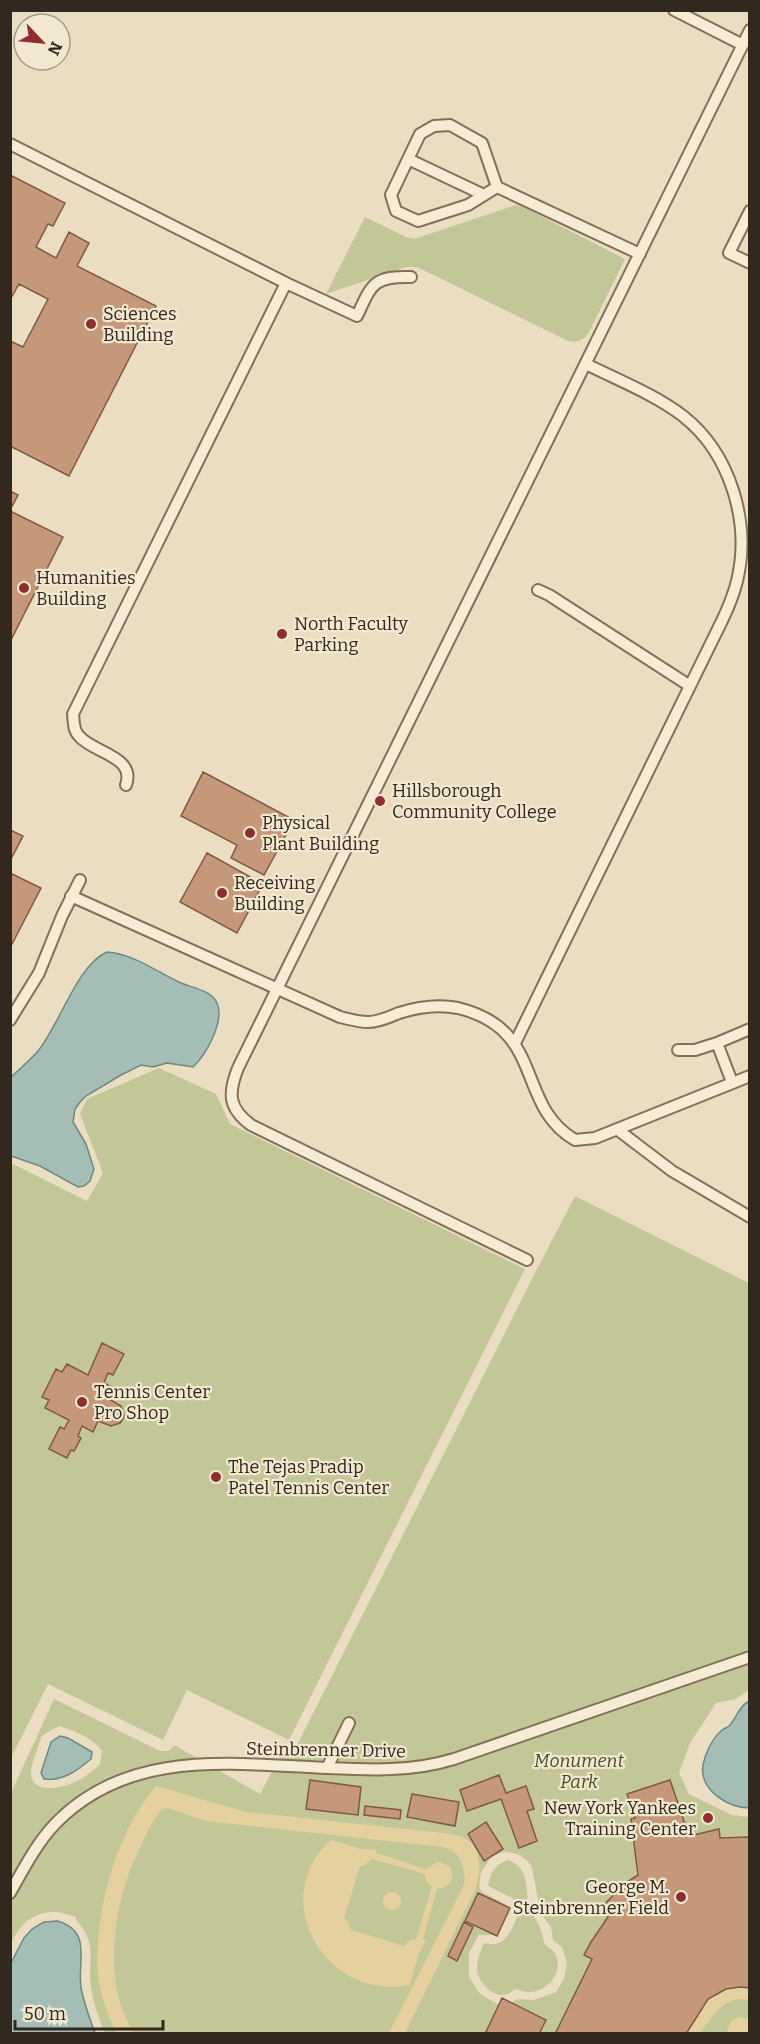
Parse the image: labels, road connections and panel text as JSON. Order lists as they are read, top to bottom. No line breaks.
{"streets":{"lane":["Steinbrenner Drive"]},"parks":["Monument Park"],"places":["Sciences Building","Humanities Building","North Faculty Parking","Hillsborough Community College","Physical Plant Building","Receiving Building","Tennis Center Pro Shop","The Tejas Pradip Patel Tennis Center","New York Yankees Training Center","George M. Steinbrenner Field"],"scale_bar":"50 m","north":"bottom right"}
